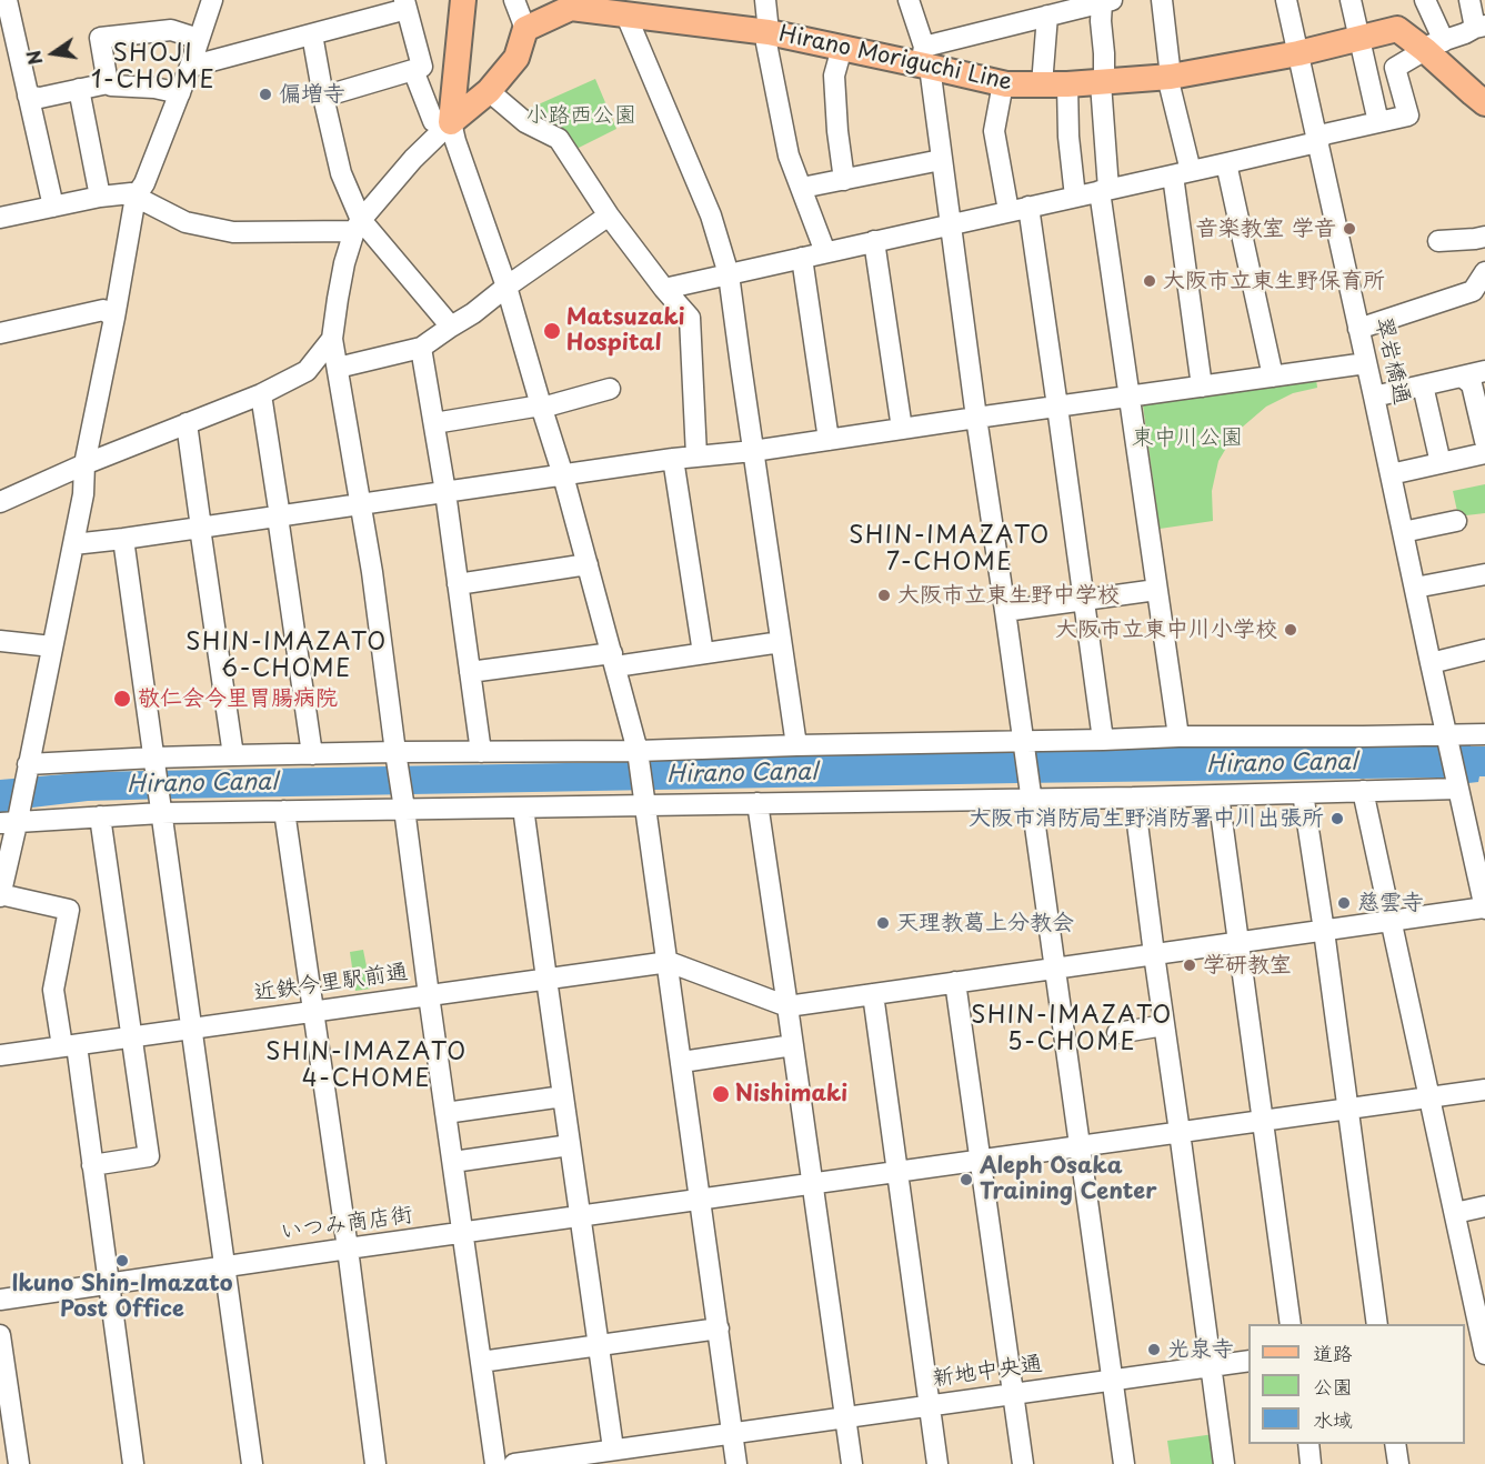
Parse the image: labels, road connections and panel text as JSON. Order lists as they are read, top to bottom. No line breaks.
{"streets":{"main road":["Hirano Moriguchi Line"],"street":["翠岩橋通","近鉄今里駅前通","いつみ商店街","新地中央通"]},"crossings":[["Hirano Moriguchi Line","翠岩橋通"]],"districts":["SHOJI 1-CHOME","SHIN-IMAZATO 7-CHOME","SHIN-IMAZATO 6-CHOME","SHIN-IMAZATO 5-CHOME","SHIN-IMAZATO 4-CHOME"],"water":["Hirano Canal"],"parks":["小路西公園","東中川公園"],"places":["偏増寺","音楽教室 学音","大阪市立東生野保育所","Matsuzaki Hospital","大阪市立東生野中学校","大阪市立東中川小学校","敬仁会今里胃腸病院","大阪市消防局生野消防署中川出張所","慈雲寺","天理教葛上分教会","学研教室","Nishimaki","Aleph Osaka Training Center","Ikuno Shin-Imazato Post Office","光泉寺"],"legend":["道路","公園","水域"],"north":"left"}
